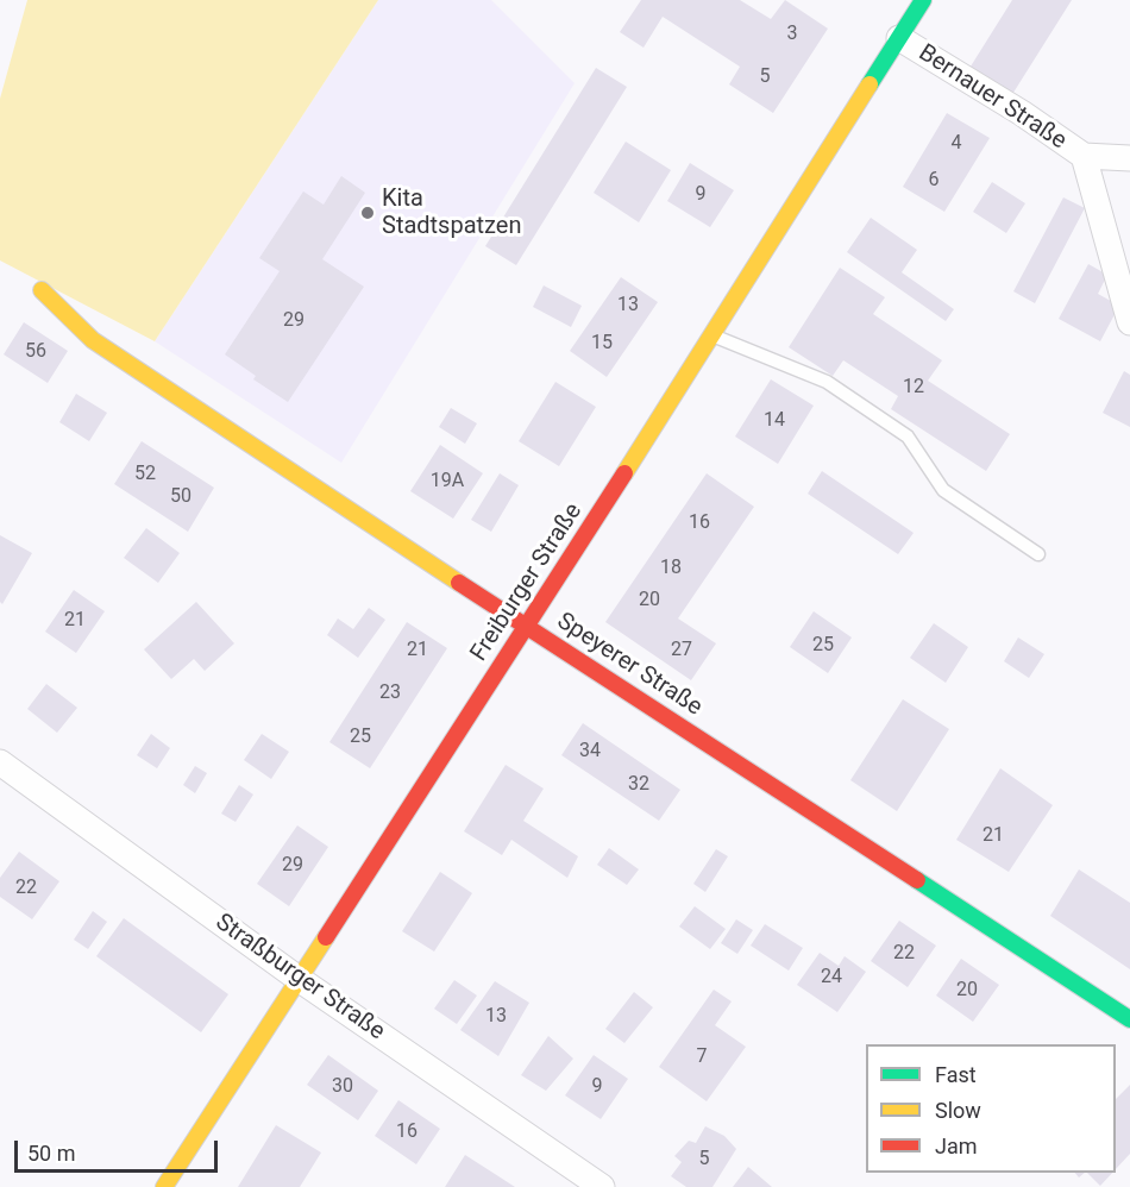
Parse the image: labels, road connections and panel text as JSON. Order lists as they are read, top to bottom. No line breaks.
{"streets":{"street":["Bernauer Straße","Freiburger Straße","Speyerer Straße","Straßburger Straße"]},"crossings":[["Bernauer Straße","Freiburger Straße"],["Freiburger Straße","Speyerer Straße"],["Freiburger Straße","Straßburger Straße"]],"places":["Kita Stadtspatzen"],"house_numbers":["3","5","4","6","9","13","29","15","56","12","14","52","19A","50","16","18","20","21","25","21","27","23","25","34","32","21","29","22","22","24","20","13","7","30","9","16","5"],"legend":["Fast","Slow","Jam"],"scale_bar":"50 m"}
